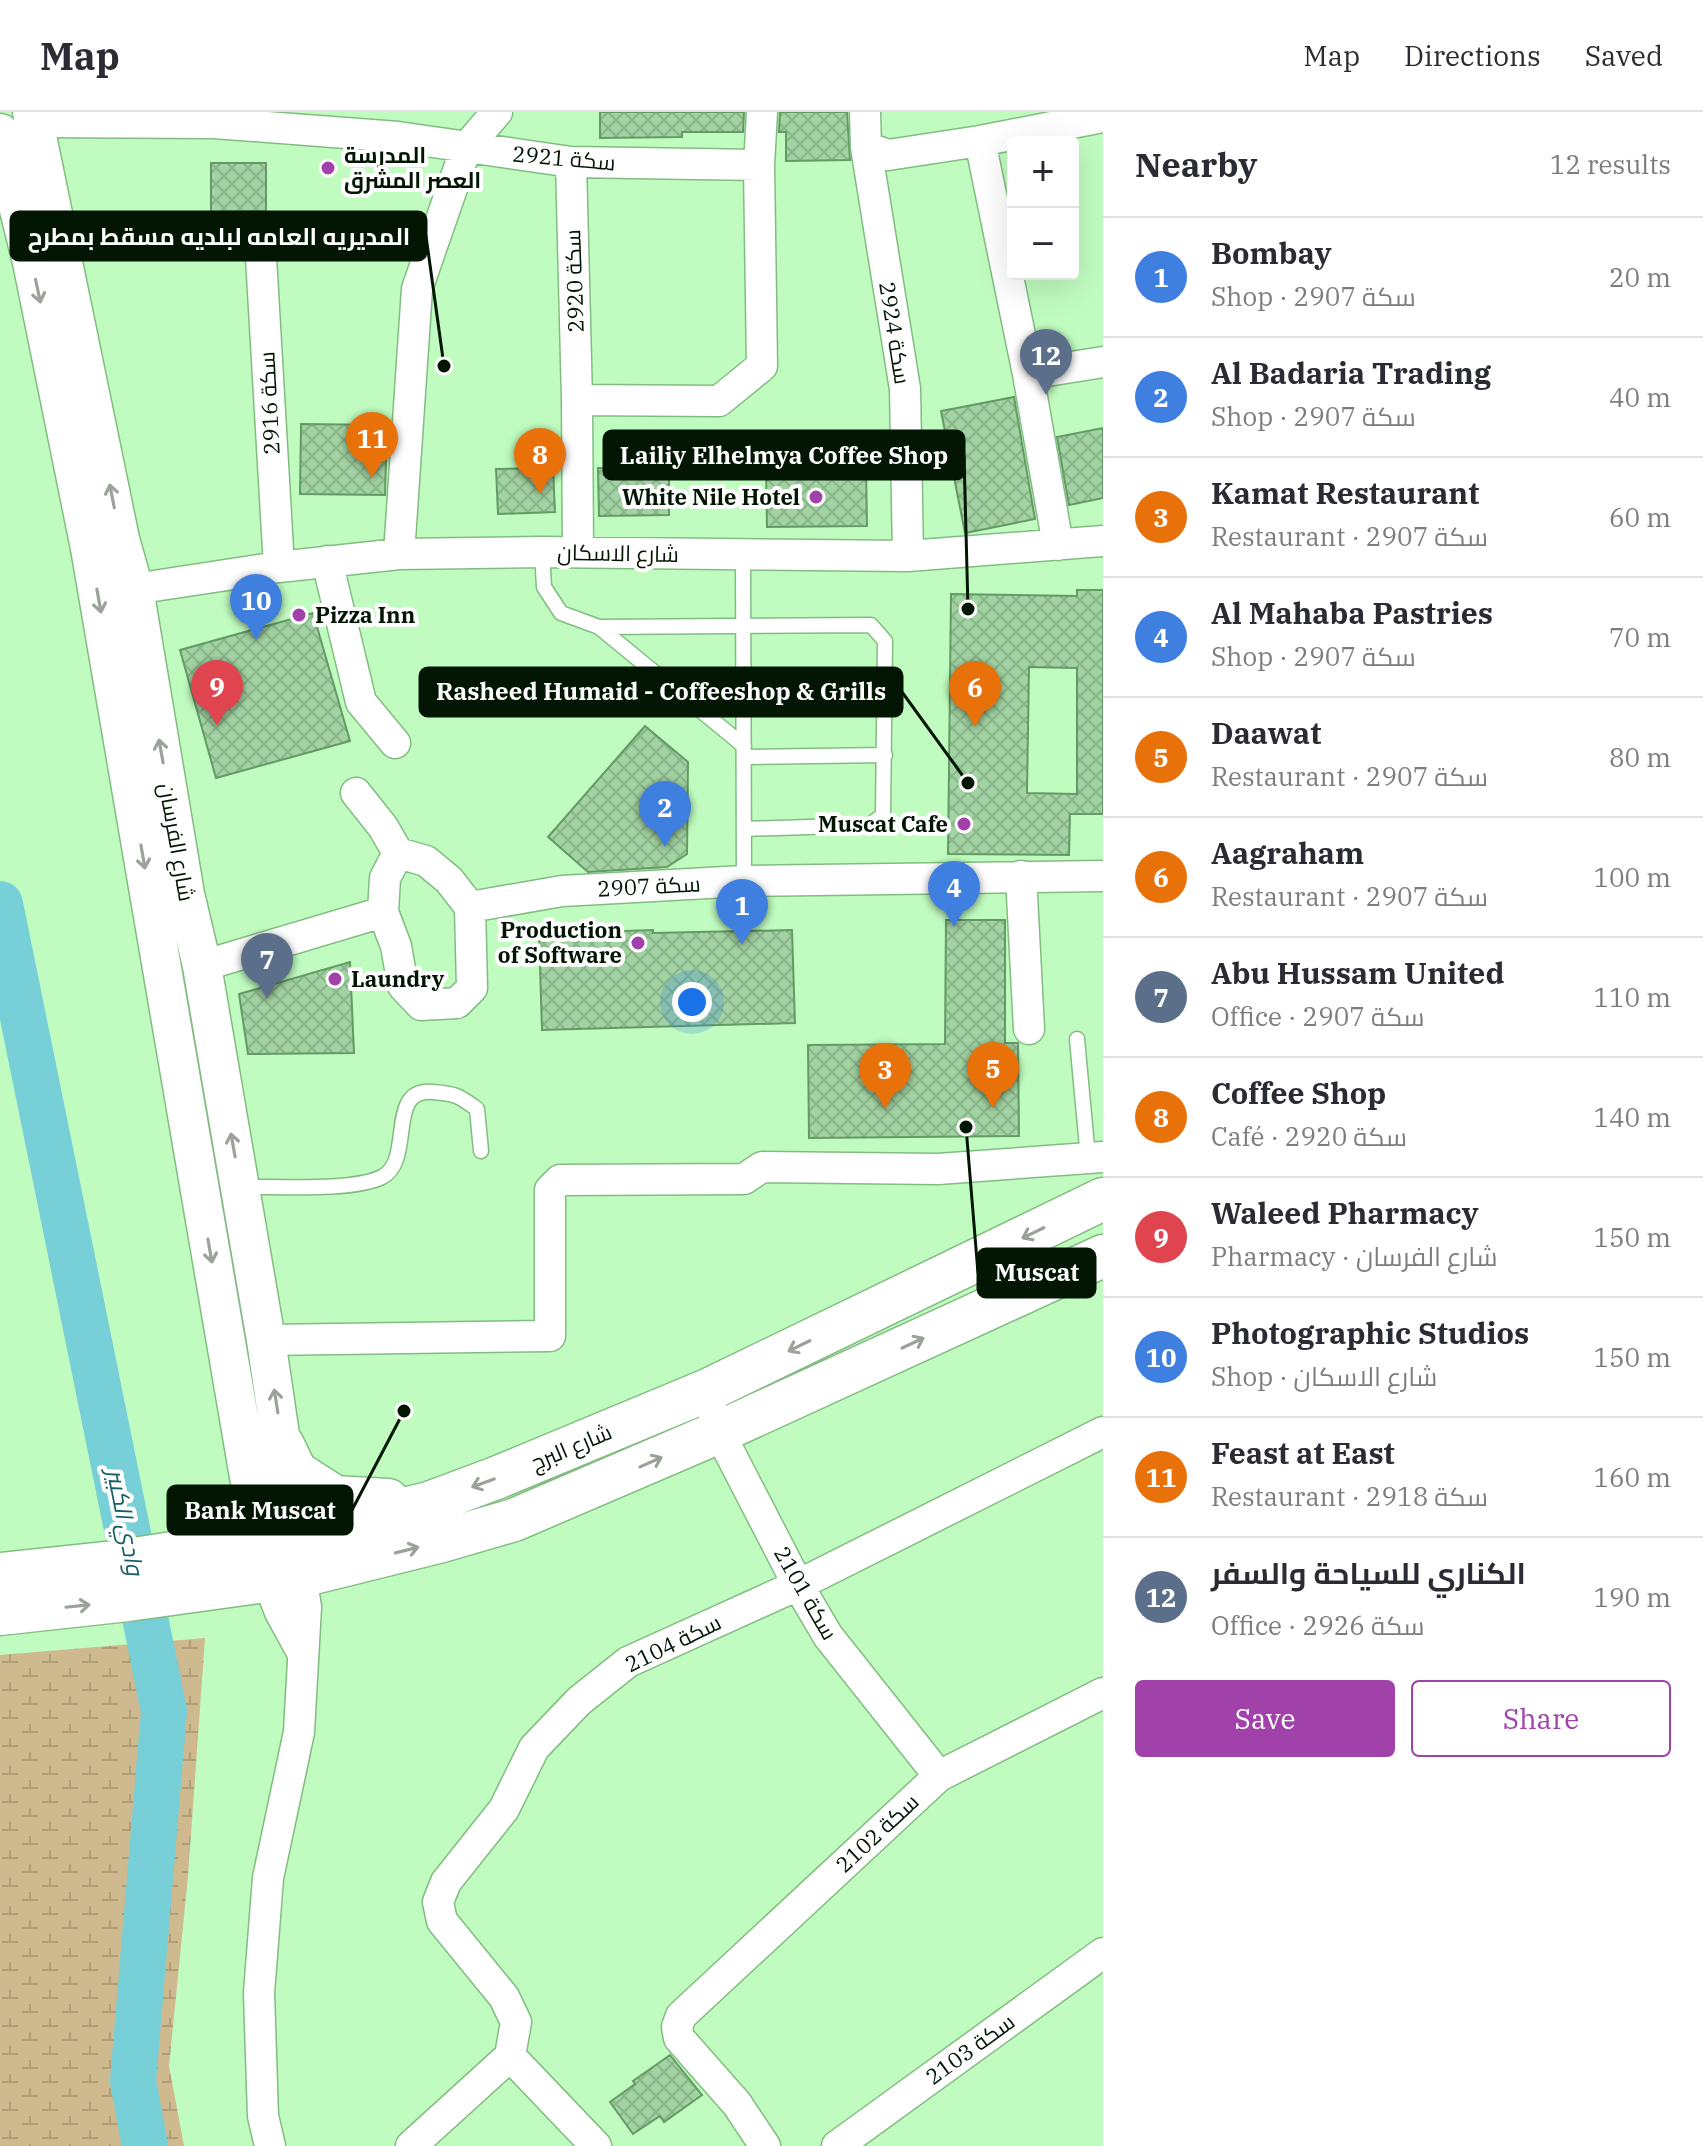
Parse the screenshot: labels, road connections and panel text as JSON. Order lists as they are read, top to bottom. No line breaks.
{"streets":{"main road":["شارع البرج"],"street":["سكة 2921","سكة 2920","سكة 2924","سكة 2916","شارع الاسكان","شارع الفرسان","سكة 2907","سكة 2101","سكة 2104","سكة 2102","سكة 2103"]},"crossings":[["سكة 2921","سكة 2920"],["سكة 2921","شارع الفرسان"],["سكة 2920","شارع الاسكان"],["سكة 2924","شارع الاسكان"],["سكة 2916","شارع الاسكان"],["شارع الاسكان","شارع الفرسان"],["شارع الفرسان","شارع البرج"],["شارع البرج","سكة 2101"],["سكة 2101","سكة 2104"],["سكة 2101","سكة 2102"]],"water":["وادي الكبير"],"places":["المدرسة العصر المشرق","المديريه العامه لبلديه مسقط بمطرح","White Nile Hotel","Lailiy Elhelmya Coffee Shop","Pizza Inn","Rasheed Humaid - Coffeeshop & Grills","Muscat Cafe","Production of Software","Laundry","Muscat","Bank Muscat"],"page":{"header":"Map","nav":["Map","Directions","Saved"],"heading":["Nearby","12 results"],"map_buttons":["+","−"],"list":[{"mark":"1","name":"Bombay","note":"Shop · سكة 2907","value":"20 m"},{"mark":"2","name":"Al Badaria Trading","note":"Shop · سكة 2907","value":"40 m"},{"mark":"3","name":"Kamat Restaurant","note":"Restaurant · سكة 2907","value":"60 m"},{"mark":"4","name":"Al Mahaba Pastries","note":"Shop · سكة 2907","value":"70 m"},{"mark":"5","name":"Daawat","note":"Restaurant · سكة 2907","value":"80 m"},{"mark":"6","name":"Aagraham","note":"Restaurant · سكة 2907","value":"100 m"},{"mark":"7","name":"Abu Hussam United","note":"Office · سكة 2907","value":"110 m"},{"mark":"8","name":"Coffee Shop","note":"Café · سكة 2920","value":"140 m"},{"mark":"9","name":"Waleed Pharmacy","note":"Pharmacy · شارع الفرسان","value":"150 m"},{"mark":"10","name":"Photographic Studios","note":"Shop · شارع الاسكان","value":"150 m"},{"mark":"11","name":"Feast at East","note":"Restaurant · سكة 2918","value":"160 m"},{"mark":"12","name":"الكناري للسياحة والسفر","note":"Office · سكة 2926","value":"190 m"}],"pins":["12","11","8","10","9","6","2","4","1","7","5","3"],"buttons":["Save","Share"]}}
